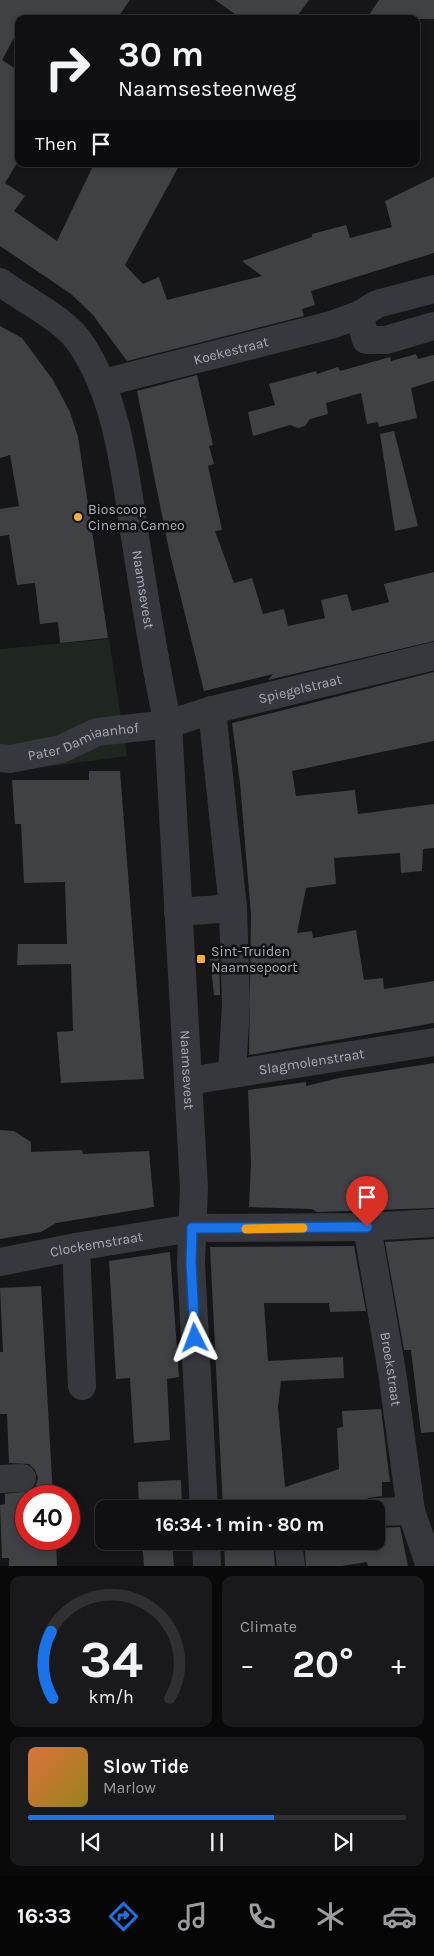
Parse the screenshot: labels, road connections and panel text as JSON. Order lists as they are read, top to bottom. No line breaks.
{"streets":{"street":["Koekestraat","Naamsevest","Spiegelstraat","Pater Damiaanhof","Slagmolenstraat","Clockemstraat","Broekstraat"]},"crossings":[["Koekestraat","Naamsevest"],["Naamsevest","Spiegelstraat"],["Naamsevest","Pater Damiaanhof"],["Naamsevest","Slagmolenstraat"],["Naamsevest","Clockemstraat"],["Spiegelstraat","Pater Damiaanhof"],["Clockemstraat","Broekstraat"]],"places":{"other":["Bioscoop Cinema Cameo"],"transit":["Sint-Truiden Naamsepoort"]},"page":{"turn":["30 m","Naamsesteenweg"],"then":"Then","limit":"40","trip":"16:34 · 1 min · 80 m","tile":"Climate","heat":["−","20°","+"],"song":["Slow Tide","Marlow"],"tabs":"16:33","gauge":["34","km/h"]}}
